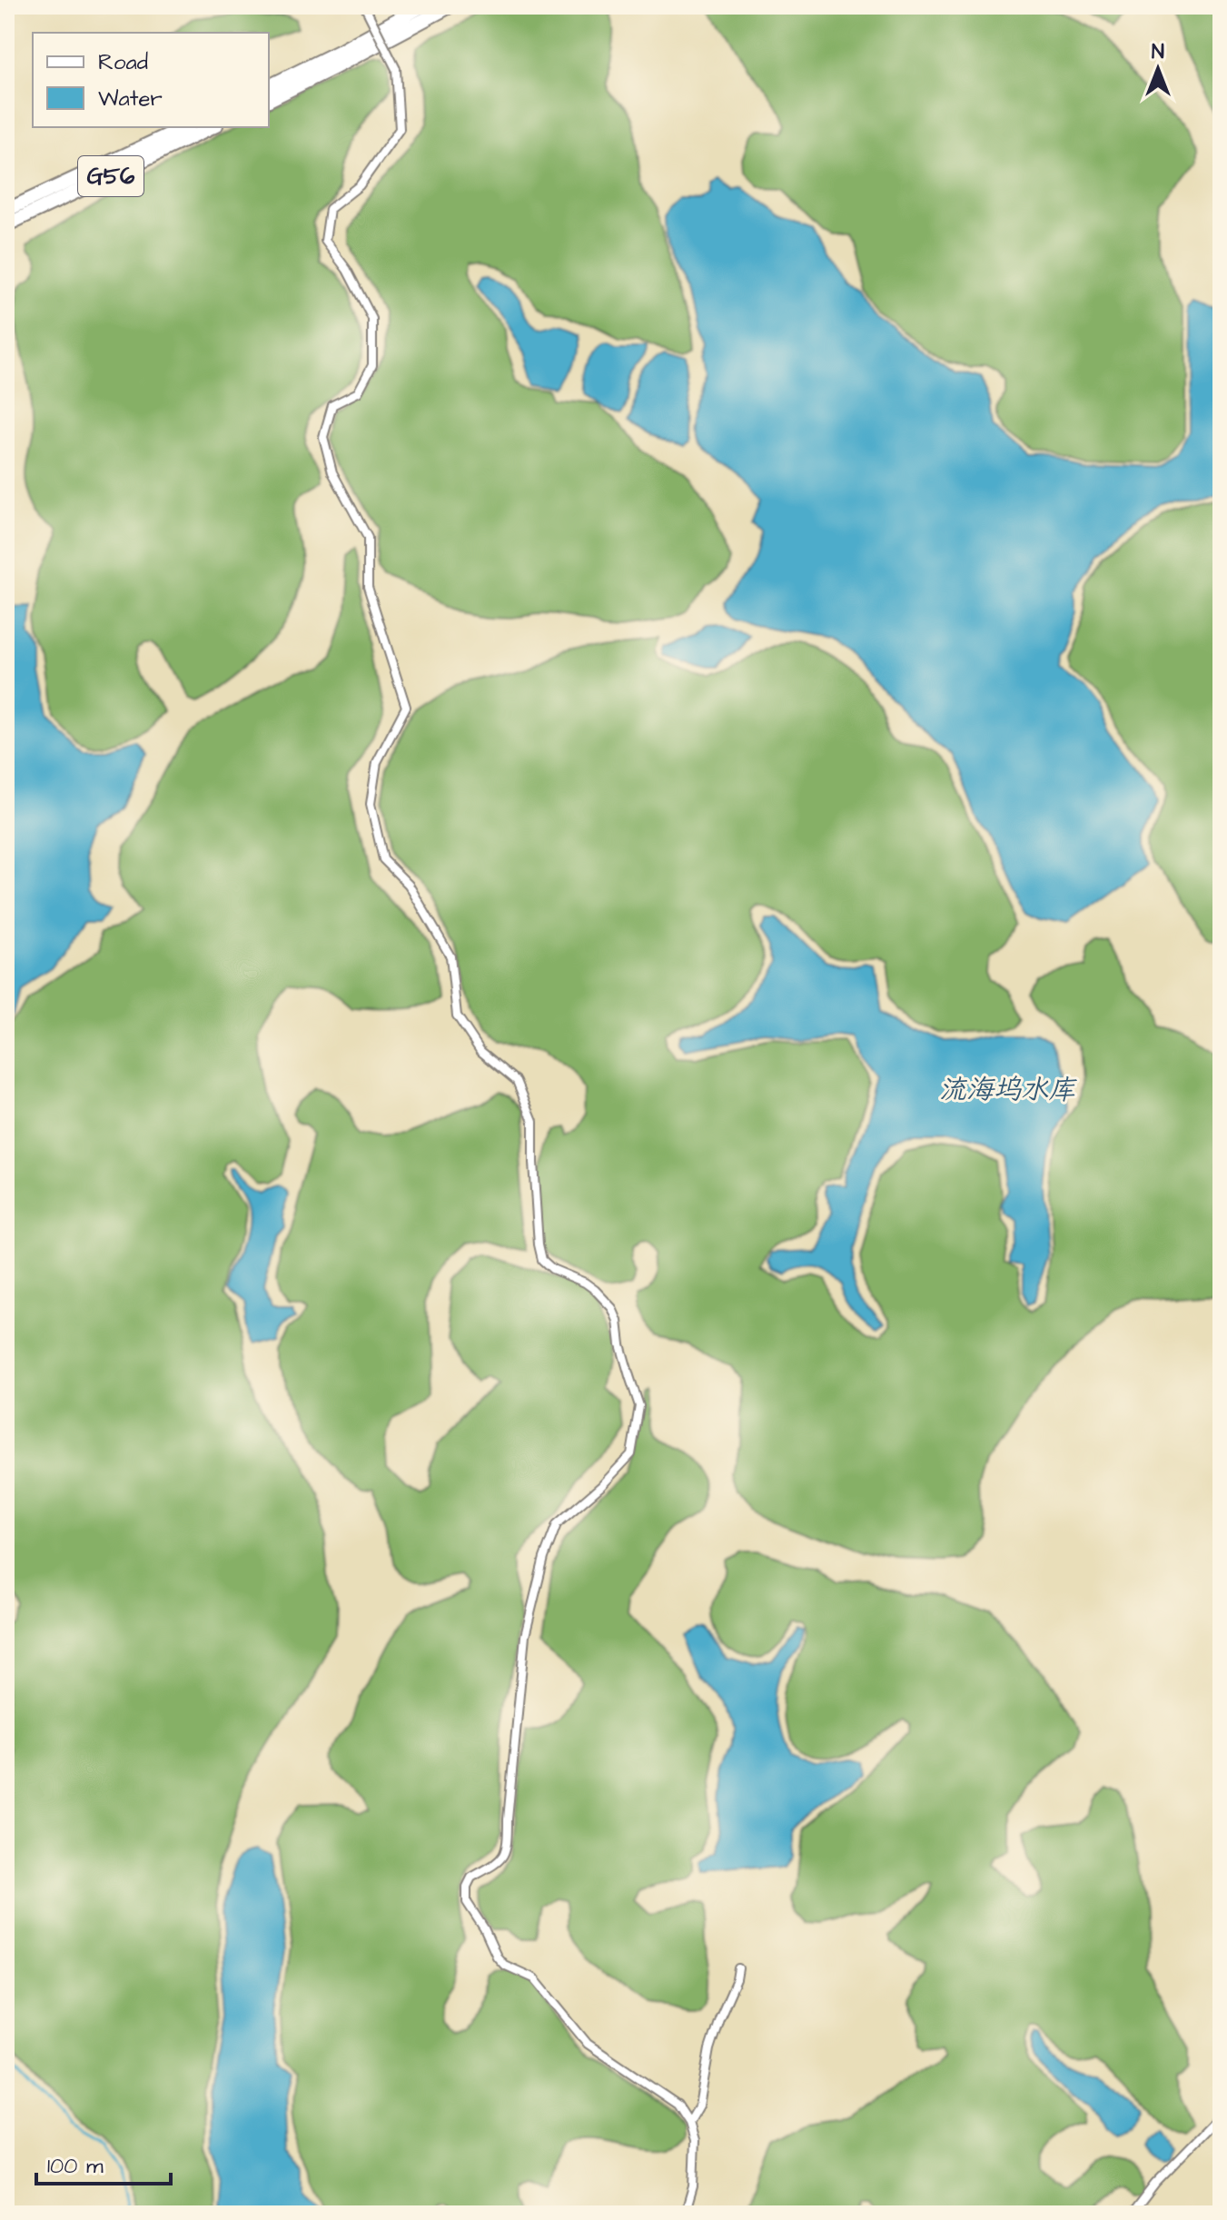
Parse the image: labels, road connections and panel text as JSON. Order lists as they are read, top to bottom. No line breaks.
{"streets":{"highway":["G56"]},"water":["流海坞水库"],"legend":["Road","Water"],"scale_bar":"100 m","north":"top"}
